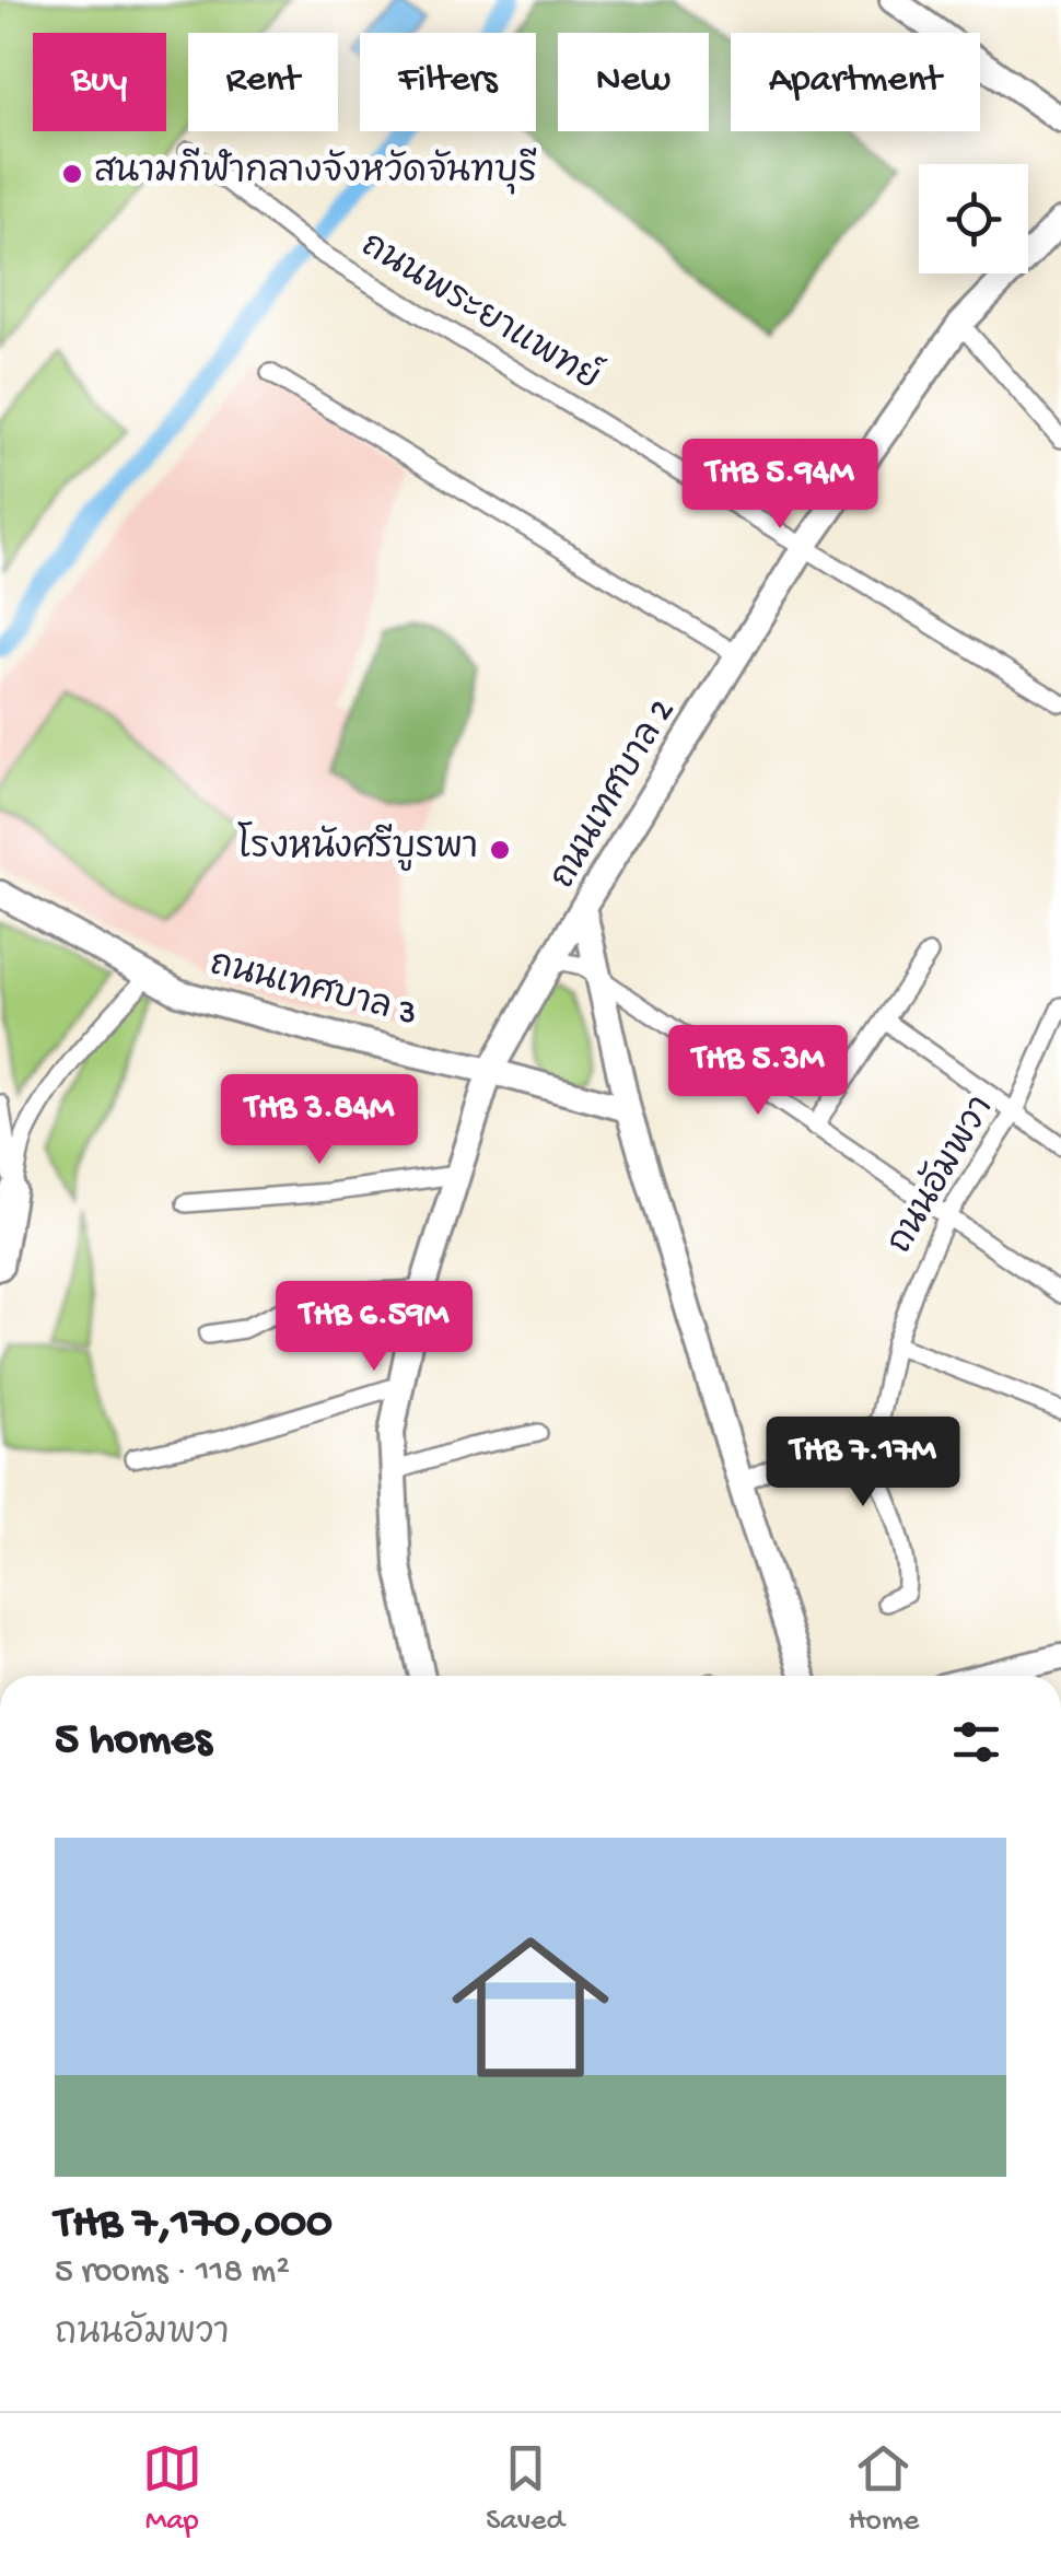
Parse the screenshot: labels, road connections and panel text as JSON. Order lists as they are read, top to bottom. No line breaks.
{"streets":{"street":["ถนนพระยาแพทย์","ถนนเทศบาล 2","ถนนเทศบาล 3","ถนนอัมพวา"]},"crossings":[["ถนนพระยาแพทย์","ถนนเทศบาล 2"],["ถนนเทศบาล 2","ถนนเทศบาล 3"]],"places":["สนามกีฬากลางจังหวัดจันทบุรี","โรงหนังศรีบูรพา"],"page":{"chip":["Buy","Rent","Filters","New","Apartment"],"price":["THB 5.94M","THB 5.3M","THB 3.84M","THB 6.59M","THB 7.17M"],"heading":"5 homes","list":[{"name":"THB 7,170,000","note":"5 rooms · 118 m² · ถนนอัมพวา"}],"tabs":["Map","Saved","Home"]}}
